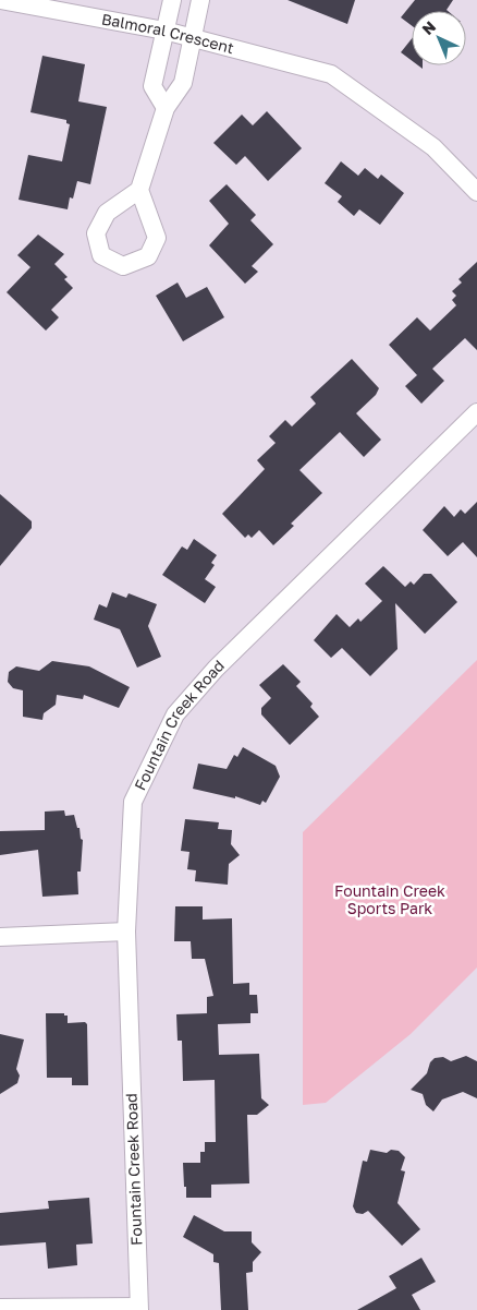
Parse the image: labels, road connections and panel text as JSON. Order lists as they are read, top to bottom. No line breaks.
{"streets":{"street":["Balmoral Crescent","Fountain Creek Road"]},"parks":["Fountain Creek Sports Park"],"north":"top left"}
